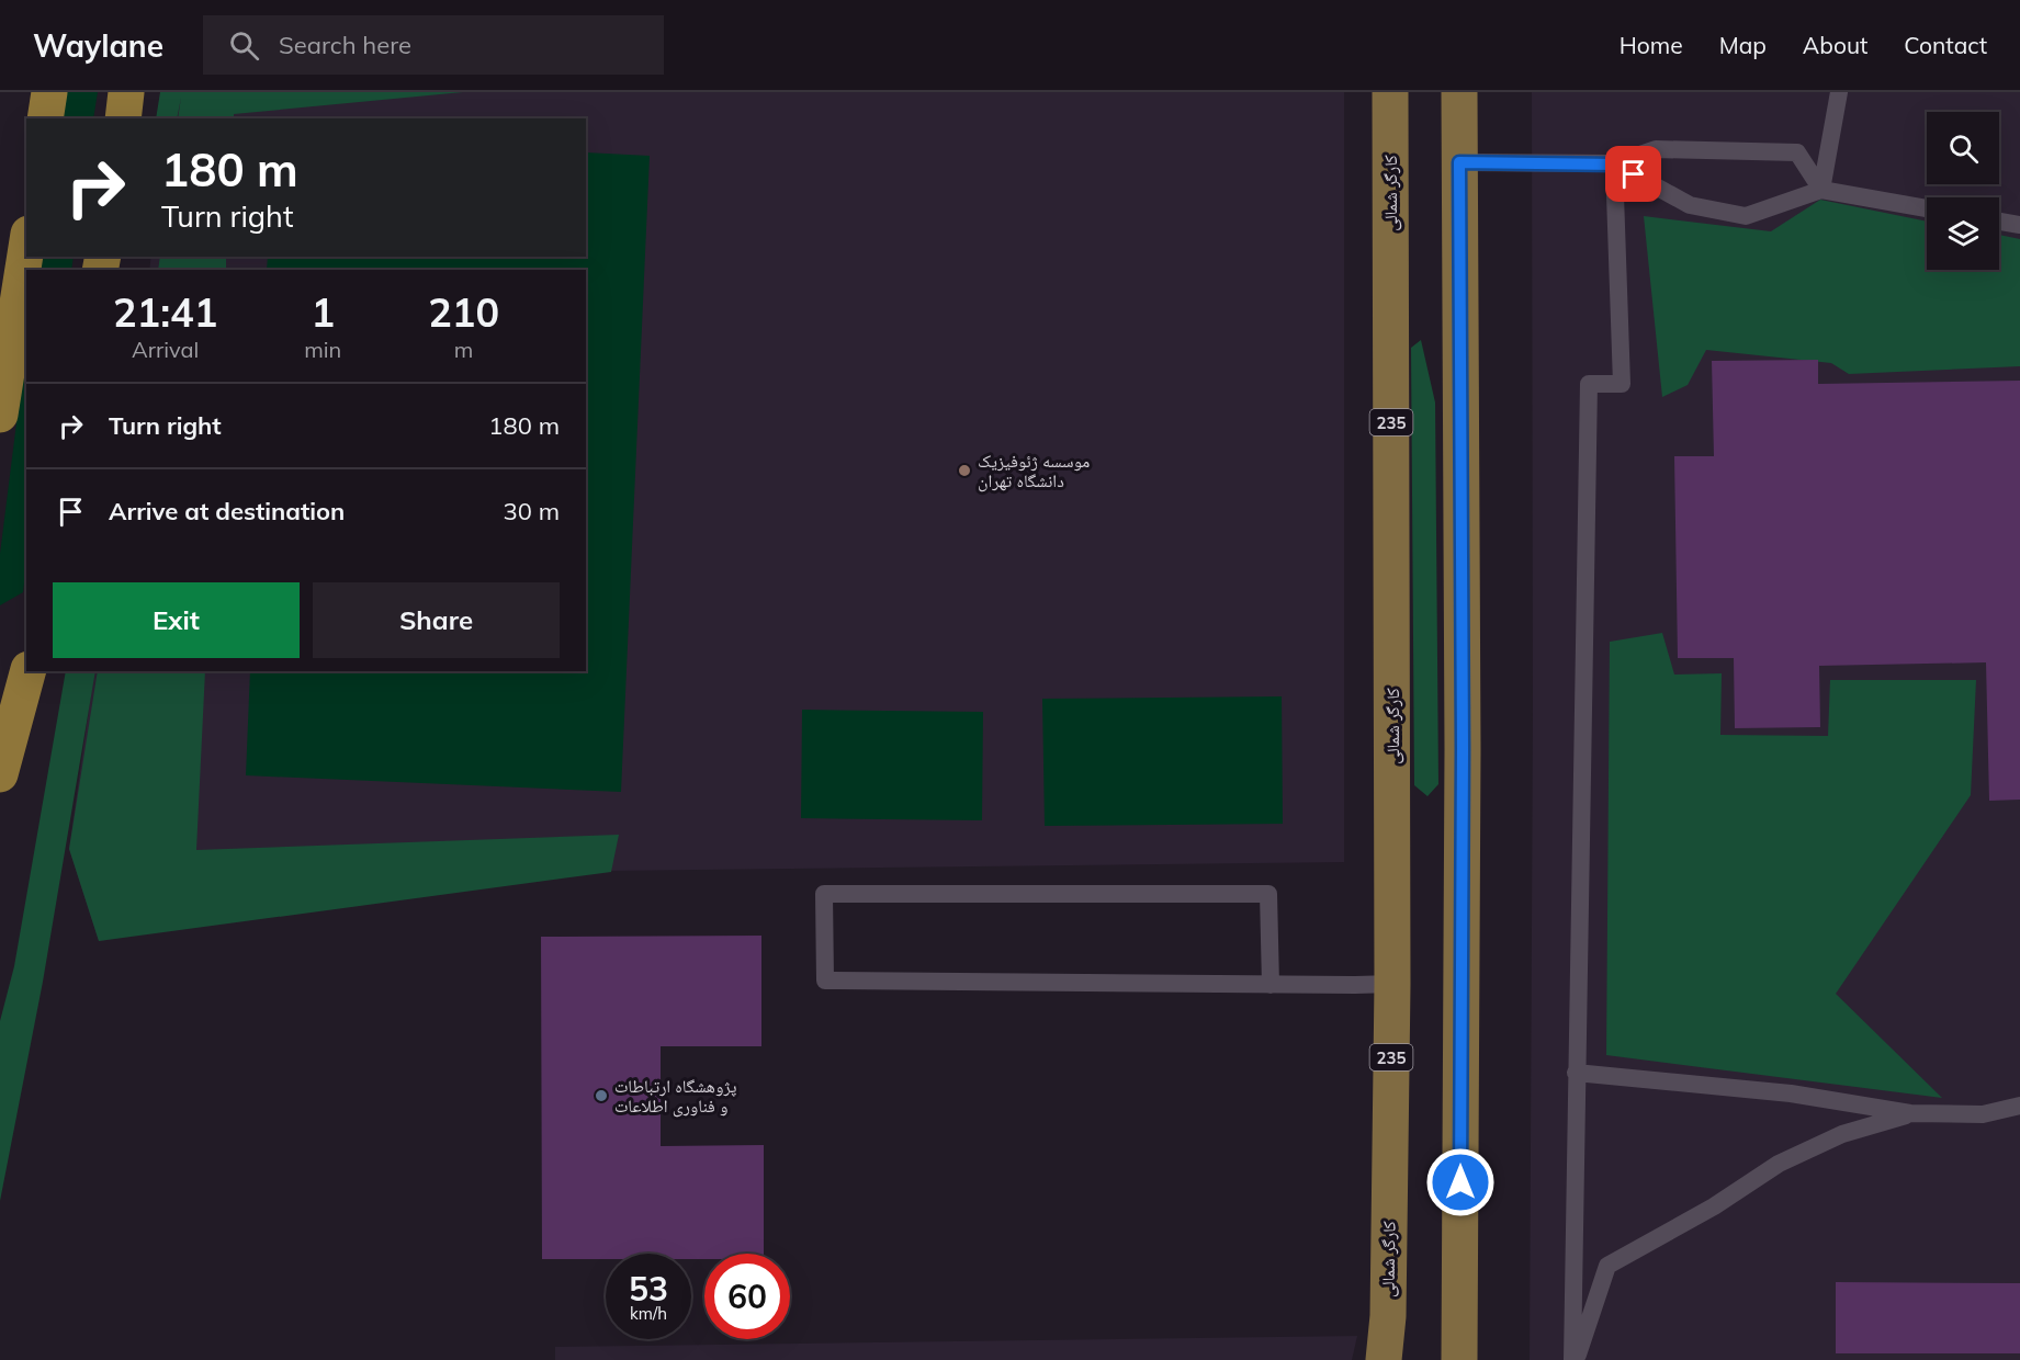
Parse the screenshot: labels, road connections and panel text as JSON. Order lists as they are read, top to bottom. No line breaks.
{"streets":{"main road":["کارگر شمالی","235"]},"places":["موسسه ژئوفیزیک دانشگاه تهران","پژوهشگاه ارتباطات و فناوری اطلاعات"],"page":{"header":"Waylane","search":"Search here","nav":["Home","Map","About","Contact"],"turn":["180 m","Turn right"],"eta":["21:41","Arrival","1","min","210","m"],"list":[{"name":"Turn right","value":"180 m"},{"name":"Arrive at destination","value":"30 m"}],"buttons":["Exit","Share"],"speed":"53 km/h","limit":"60"}}
